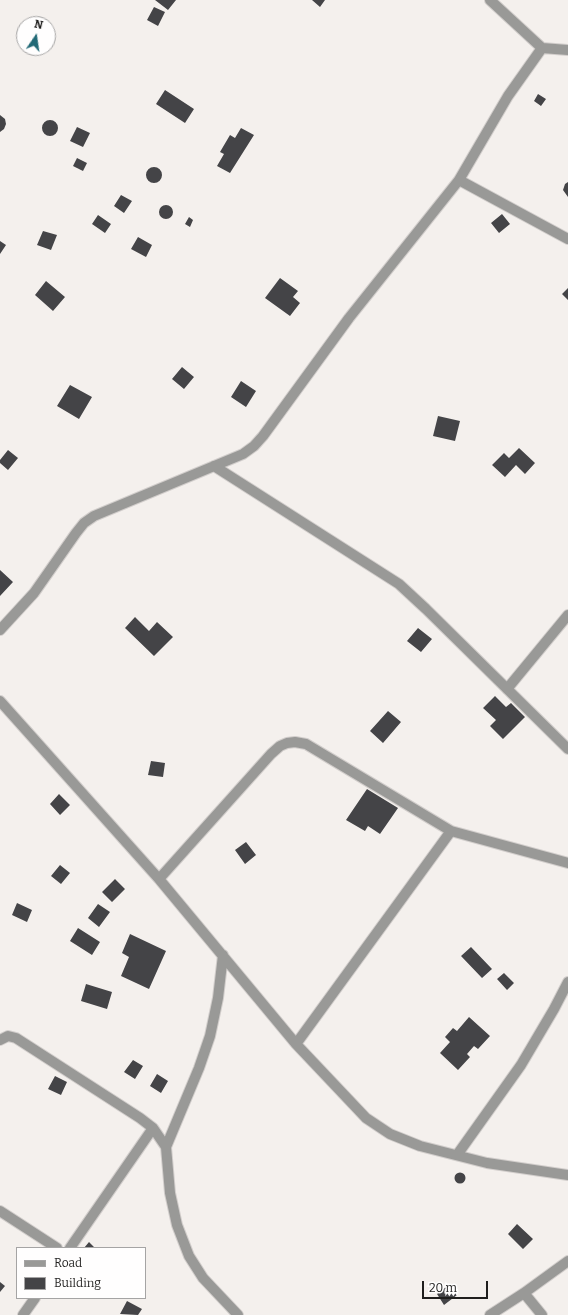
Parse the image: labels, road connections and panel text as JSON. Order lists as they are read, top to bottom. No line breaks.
{"legend":["Road","Building"],"scale_bar":"20 m","north":"top"}
